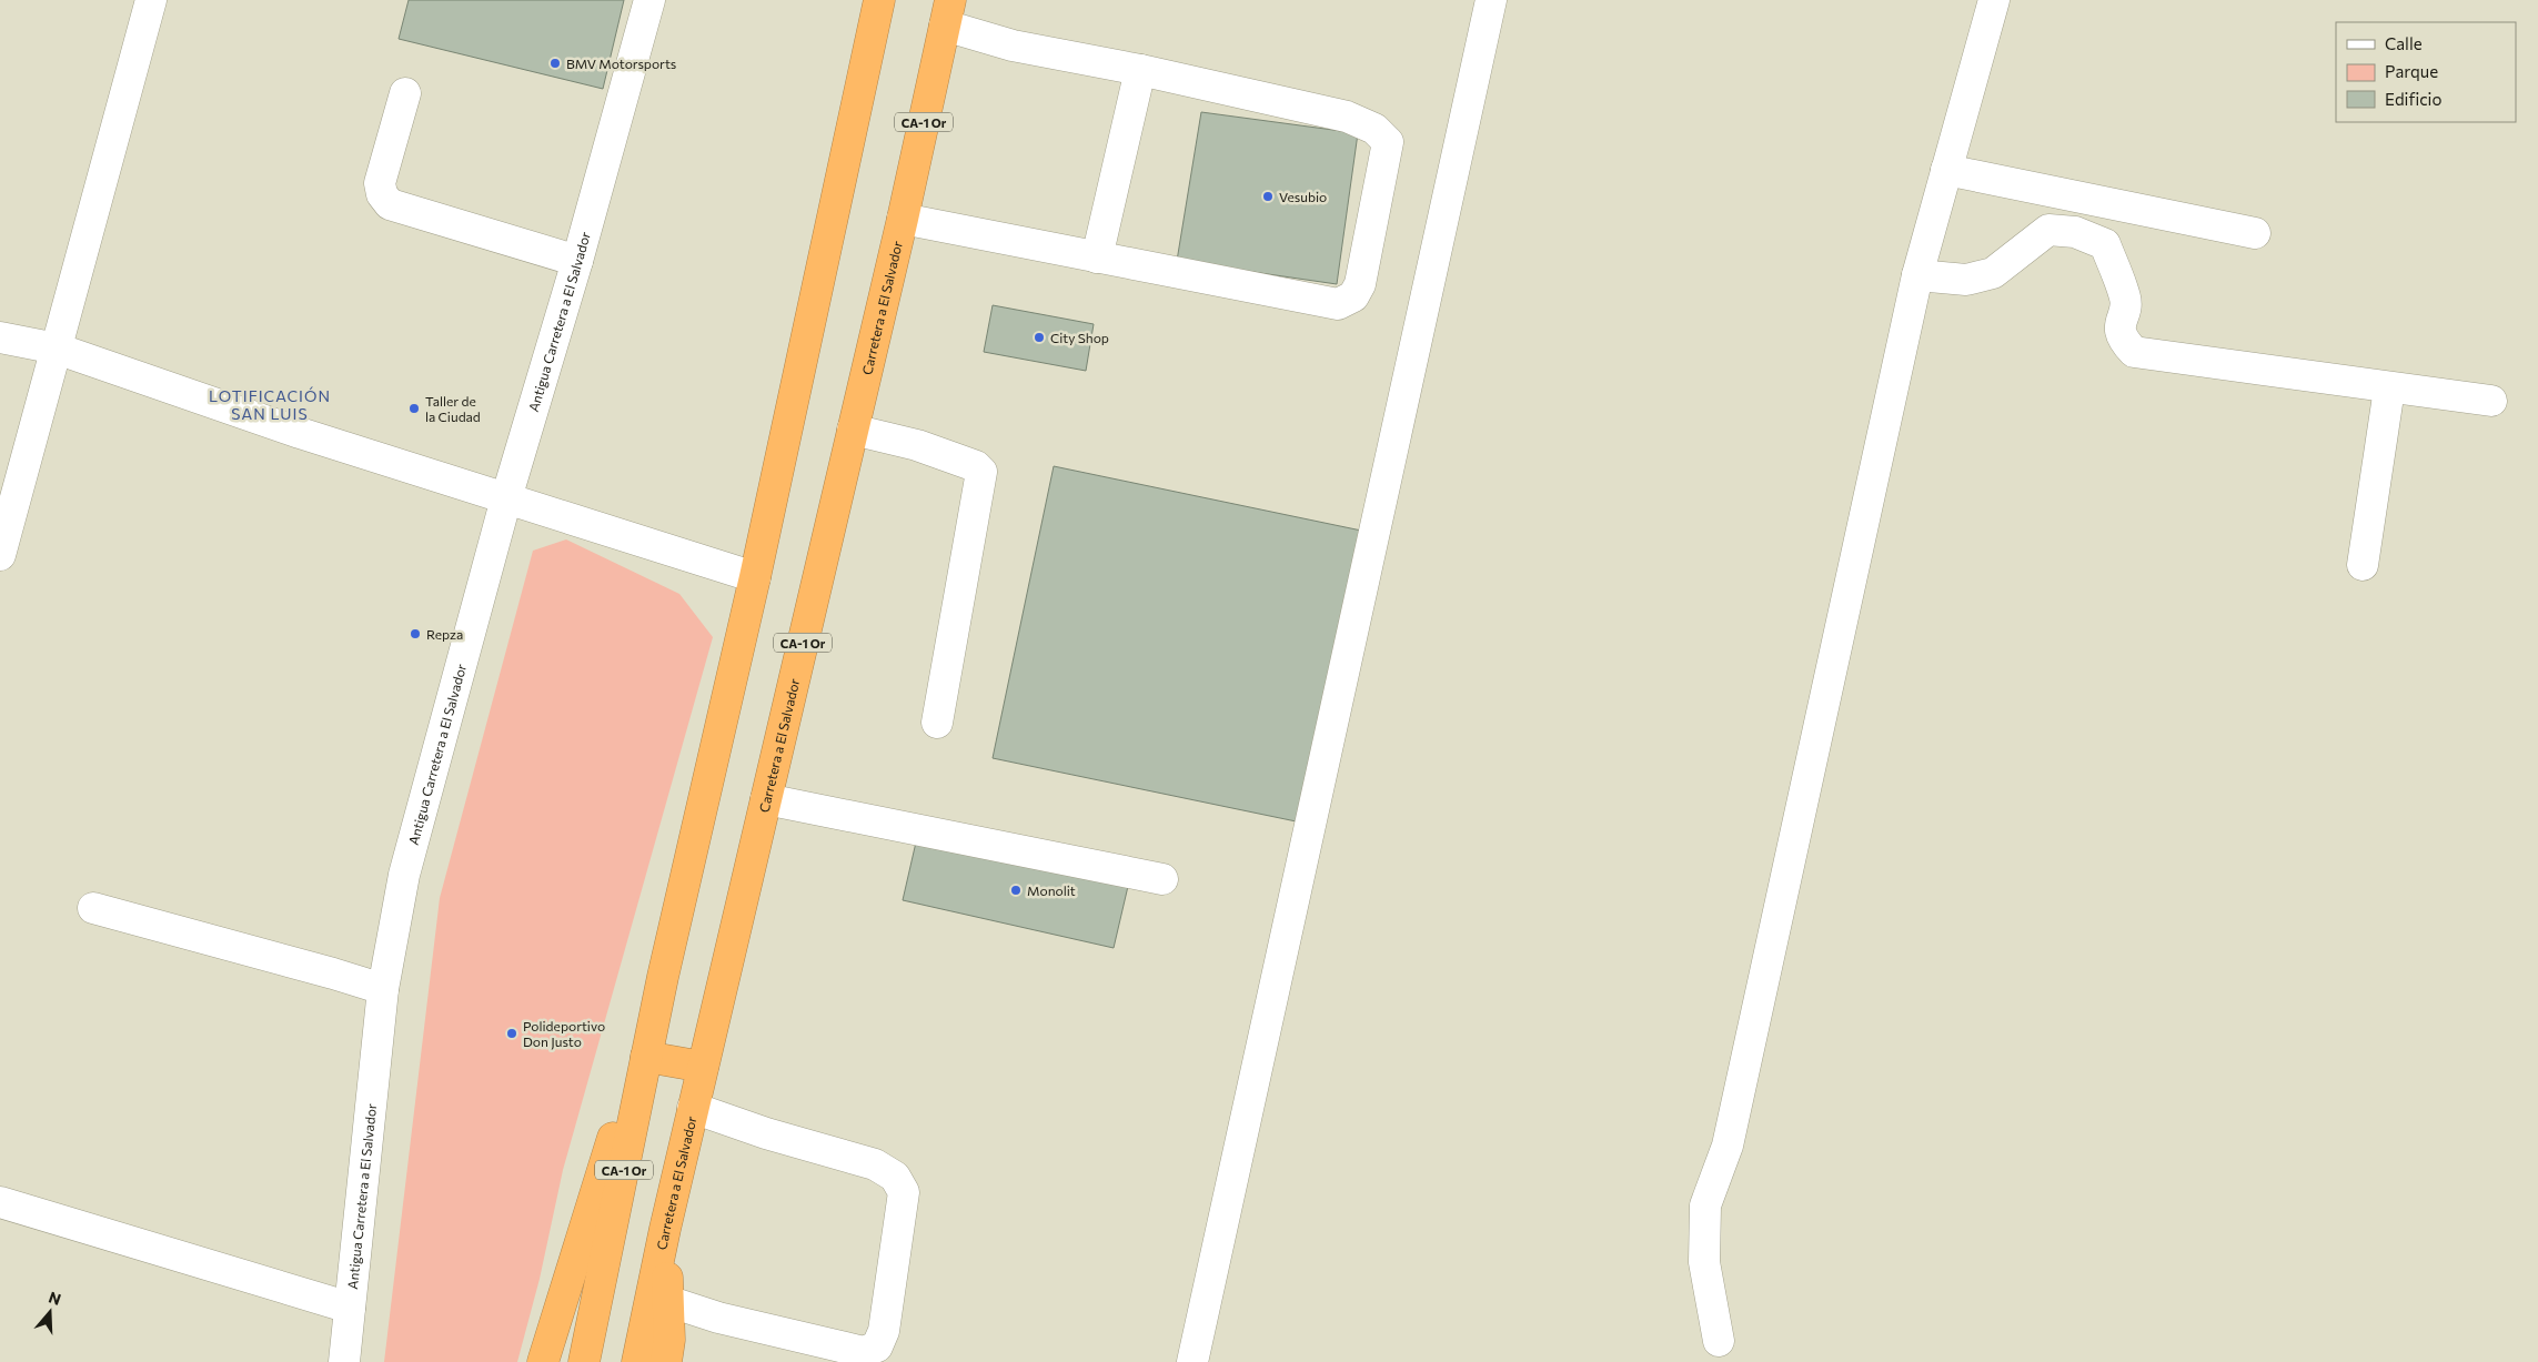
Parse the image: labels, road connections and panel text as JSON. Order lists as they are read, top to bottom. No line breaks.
{"streets":{"highway":["CA-1 Or","Carretera a El Salvador"],"street":["Antigua Carretera a El Salvador"]},"districts":["LOTIFICACIÓN SAN LUIS"],"places":["BMV Motorsports","Vesubio","City Shop","Taller de la Ciudad","Repza","Monolit","Polideportivo Don Justo"],"legend":["Calle","Parque","Edificio"],"north":"top"}
